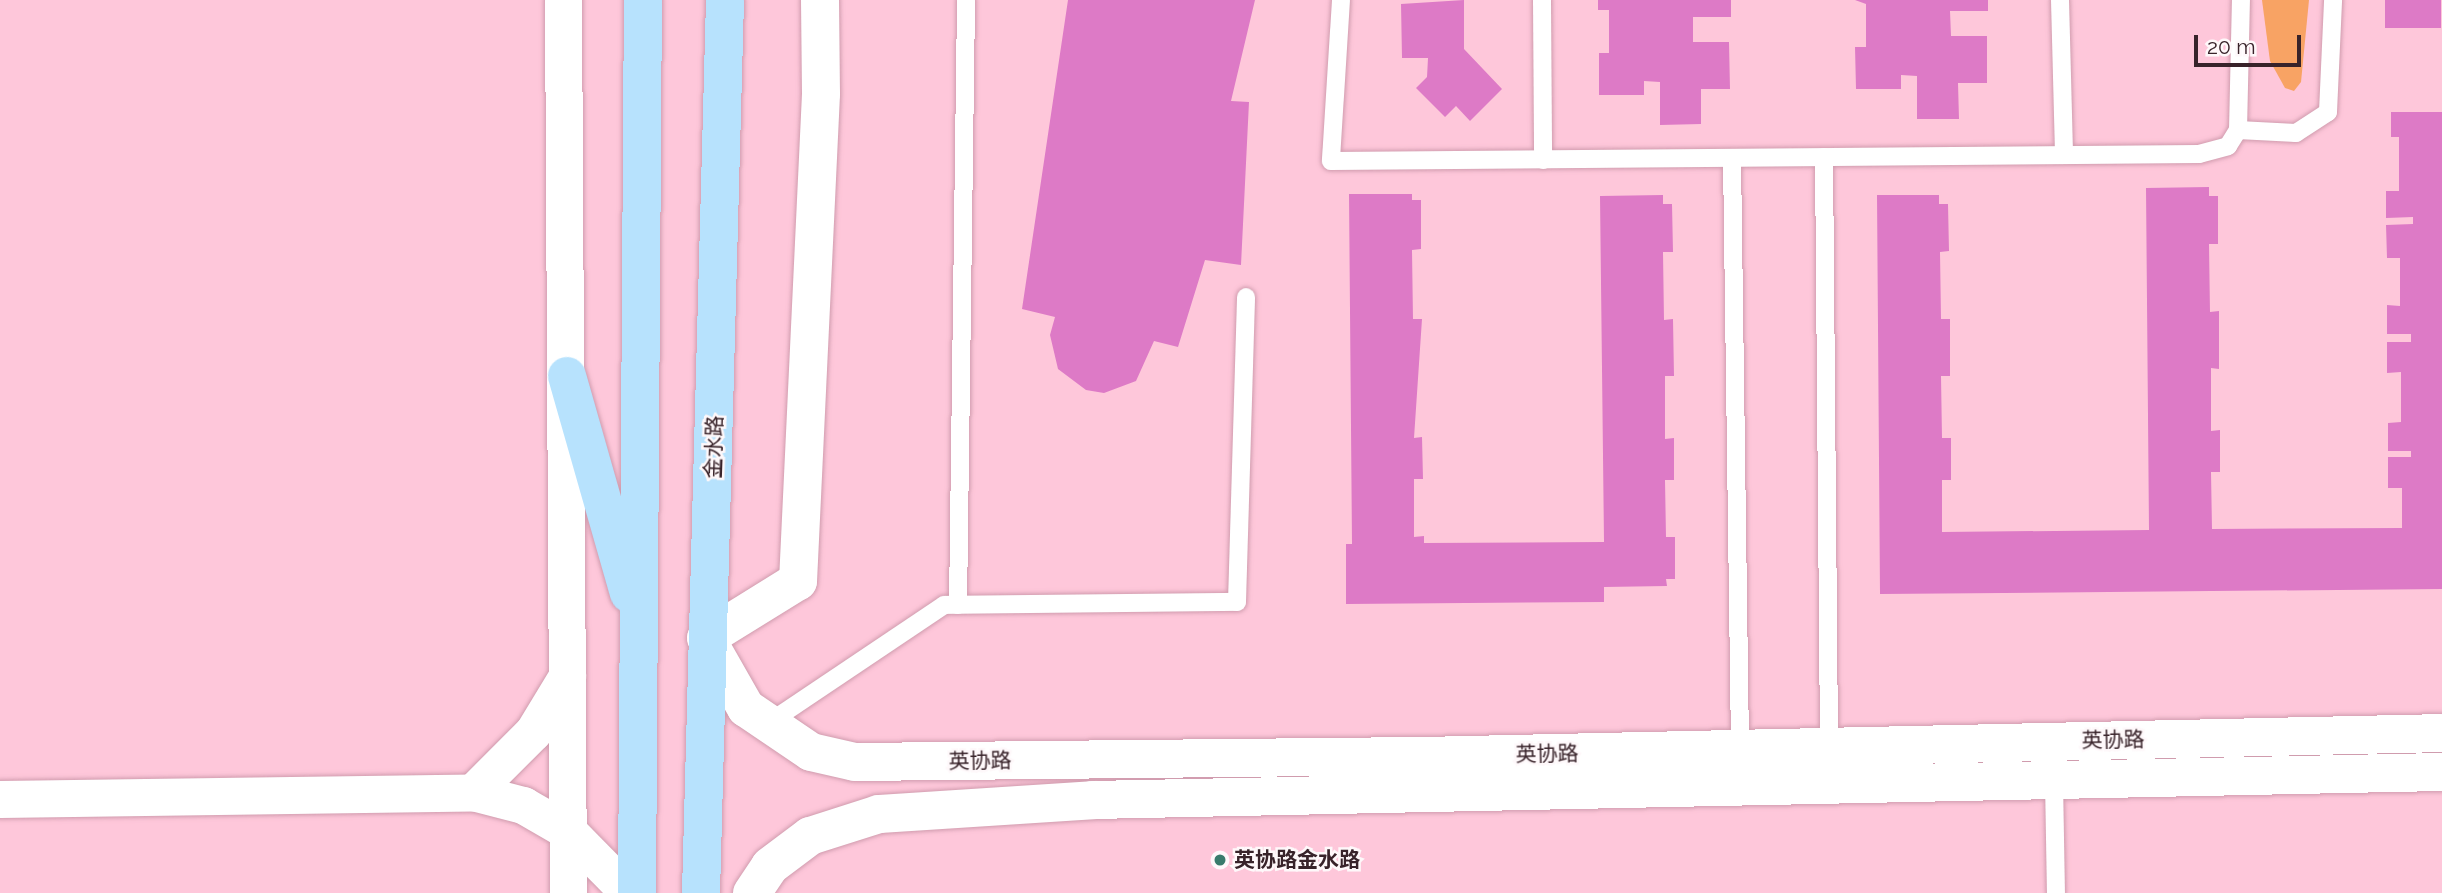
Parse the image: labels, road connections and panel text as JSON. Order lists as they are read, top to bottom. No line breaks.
{"streets":{"main road":["金水路"],"street":["英协路"]},"crossings":[["金水路","英协路"]],"places":["英协路金水路"],"scale_bar":"20 m"}
